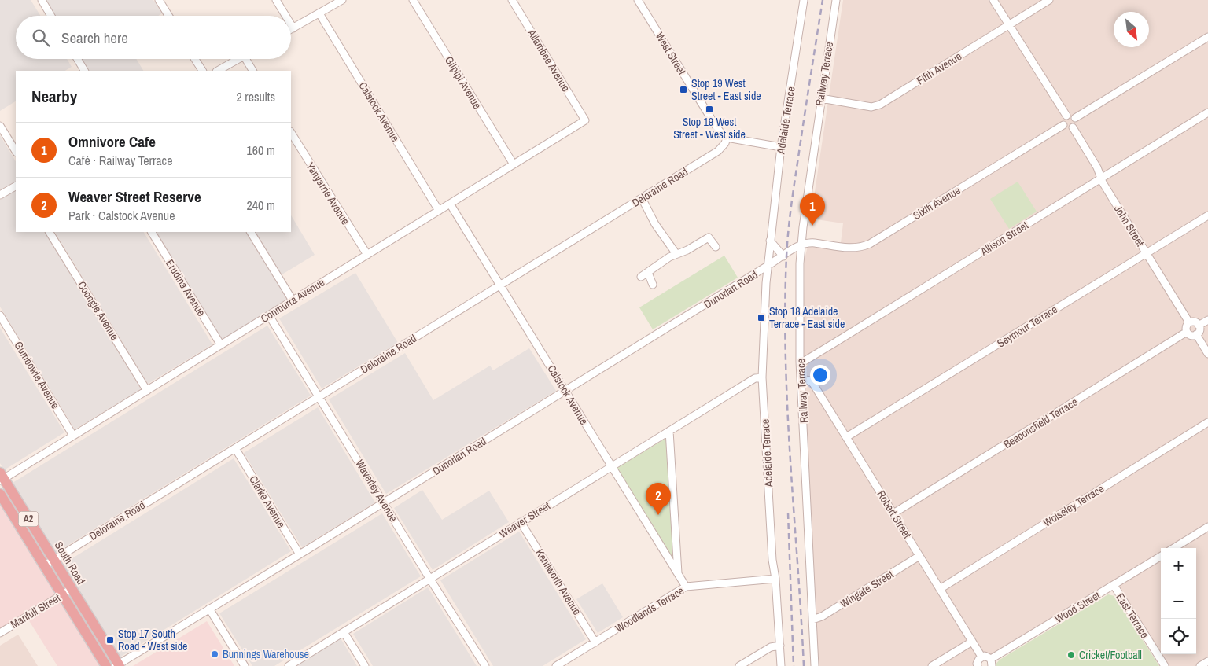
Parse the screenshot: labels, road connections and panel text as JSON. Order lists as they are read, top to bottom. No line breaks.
{"streets":{"highway":["A2","South Road"],"street":["West Street","Allambee Avenue","Fifth Avenue","Railway Terrace","Gilpipi Avenue","Calstock Avenue","Adelaide Terrace","Deloraine Road","Yanyarrie Avenue","Sixth Avenue","John Street","Allison Street","Erudina Avenue","Dunorlan Road","Conmurra Avenue","Coongie Avenue","Seymour Terrace","Gumbowie Avenue","Beaconsfield Terrace","Waverley Avenue","Clarke Avenue","Wolseley Terrace","Robert Street","Weaver Street","Kenilworth Avenue","Wingate Street","Wood Street","Woodlands Terrace","Manfull Street","East Terrace"]},"crossings":[["West Street","Deloraine Road"],["Allambee Avenue","Conmurra Avenue"],["Fifth Avenue","Railway Terrace"],["Railway Terrace","Sixth Avenue"],["Railway Terrace","Allison Street"],["Railway Terrace","Dunorlan Road"],["Railway Terrace","Robert Street"],["Railway Terrace","Wingate Street"],["Gilpipi Avenue","Conmurra Avenue"],["Calstock Avenue","Deloraine Road"],["Calstock Avenue","Dunorlan Road"],["Calstock Avenue","Conmurra Avenue"],["Calstock Avenue","Weaver Street"],["Calstock Avenue","Woodlands Terrace"],["Adelaide Terrace","Dunorlan Road"],["Adelaide Terrace","Weaver Street"],["Adelaide Terrace","Woodlands Terrace"],["Deloraine Road","Waverley Avenue"],["Deloraine Road","Clarke Avenue"],["Deloraine Road","A2"],["Deloraine Road","South Road"],["Yanyarrie Avenue","Conmurra Avenue"],["Sixth Avenue","John Street"],["Sixth Avenue","Dunorlan Road"],["John Street","Allison Street"],["John Street","Seymour Terrace"],["John Street","Beaconsfield Terrace"],["Erudina Avenue","Conmurra Avenue"],["Dunorlan Road","Waverley Avenue"],["Dunorlan Road","Clarke Avenue"],["Dunorlan Road","South Road"],["Conmurra Avenue","Coongie Avenue"],["Conmurra Avenue","Gumbowie Avenue"],["Conmurra Avenue","Waverley Avenue"],["Conmurra Avenue","South Road"],["Seymour Terrace","Robert Street"],["Beaconsfield Terrace","Robert Street"],["Waverley Avenue","Weaver Street"],["Wolseley Terrace","Robert Street"],["Robert Street","Wingate Street"],["A2","Manfull Street"],["Weaver Street","Kenilworth Avenue"],["South Road","Manfull Street"],["Kenilworth Avenue","Woodlands Terrace"],["Wood Street","East Terrace"]],"places":{"transit":["Stop 19 West Street - East side","Stop 19 West Street - West side","Stop 18 Adelaide Terrace - East side","Stop 17 South Road - West side"],"other":["Bunnings Warehouse","Cricket/Football"]},"north":"bottom right","page":{"search":"Search here","heading":["Nearby","2 results"],"list":[{"mark":"1","name":"Omnivore Cafe","note":"Café · Railway Terrace","value":"160 m"},{"mark":"2","name":"Weaver Street Reserve","note":"Park · Calstock Avenue","value":"240 m"}],"pins":["1","2"],"map_buttons":["+","−"]}}
